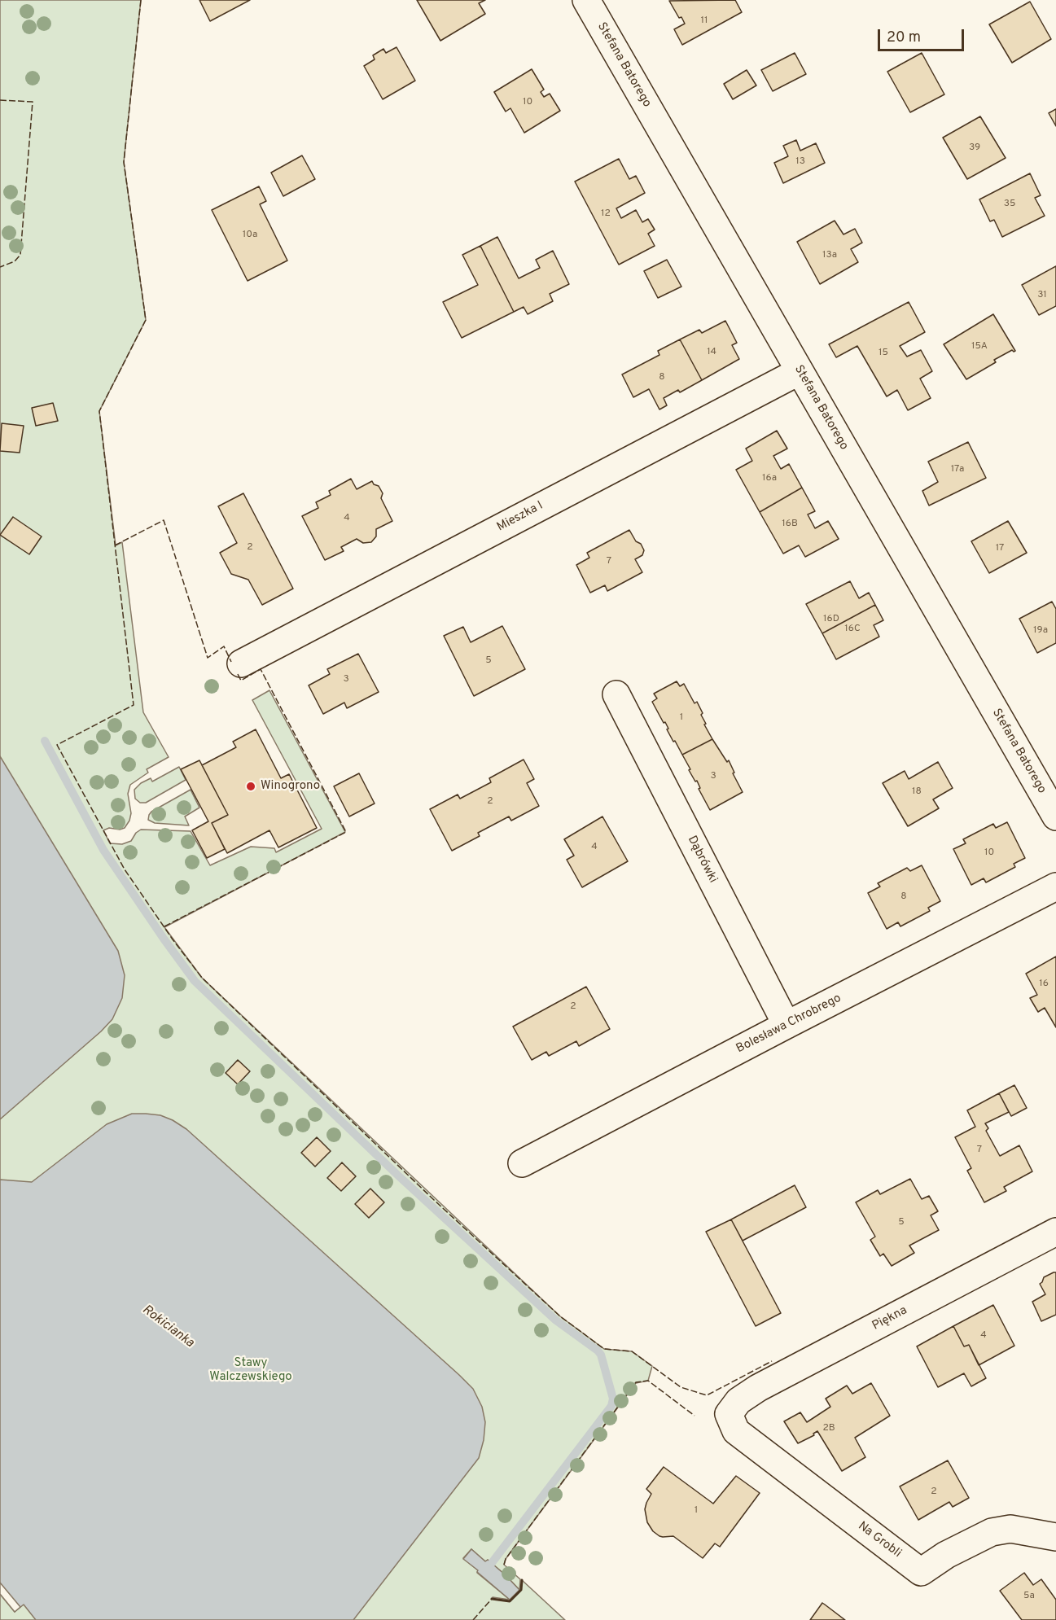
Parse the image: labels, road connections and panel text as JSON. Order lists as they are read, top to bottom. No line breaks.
{"streets":{"street":["Stefana Batorego","Mieszka I","Dąbrówki","Bolesława Chrobrego","Piękna","Na Grobli"]},"crossings":[["Stefana Batorego","Mieszka I"],["Dąbrówki","Bolesława Chrobrego"],["Piękna","Na Grobli"]],"water":["Rokicianka"],"parks":["Stawy Walczewskiego"],"places":["Winogrono"],"house_numbers":["11","10","39","13","35","12","10a","13a","31","15A","14","15","8","17a","16a","4","16B","2","17","7","16D","16C","19a","5","3","1","3","18","2","4","10","8","16","2","7","5","4","2B","2","1","5a"],"scale_bar":"20 m"}
